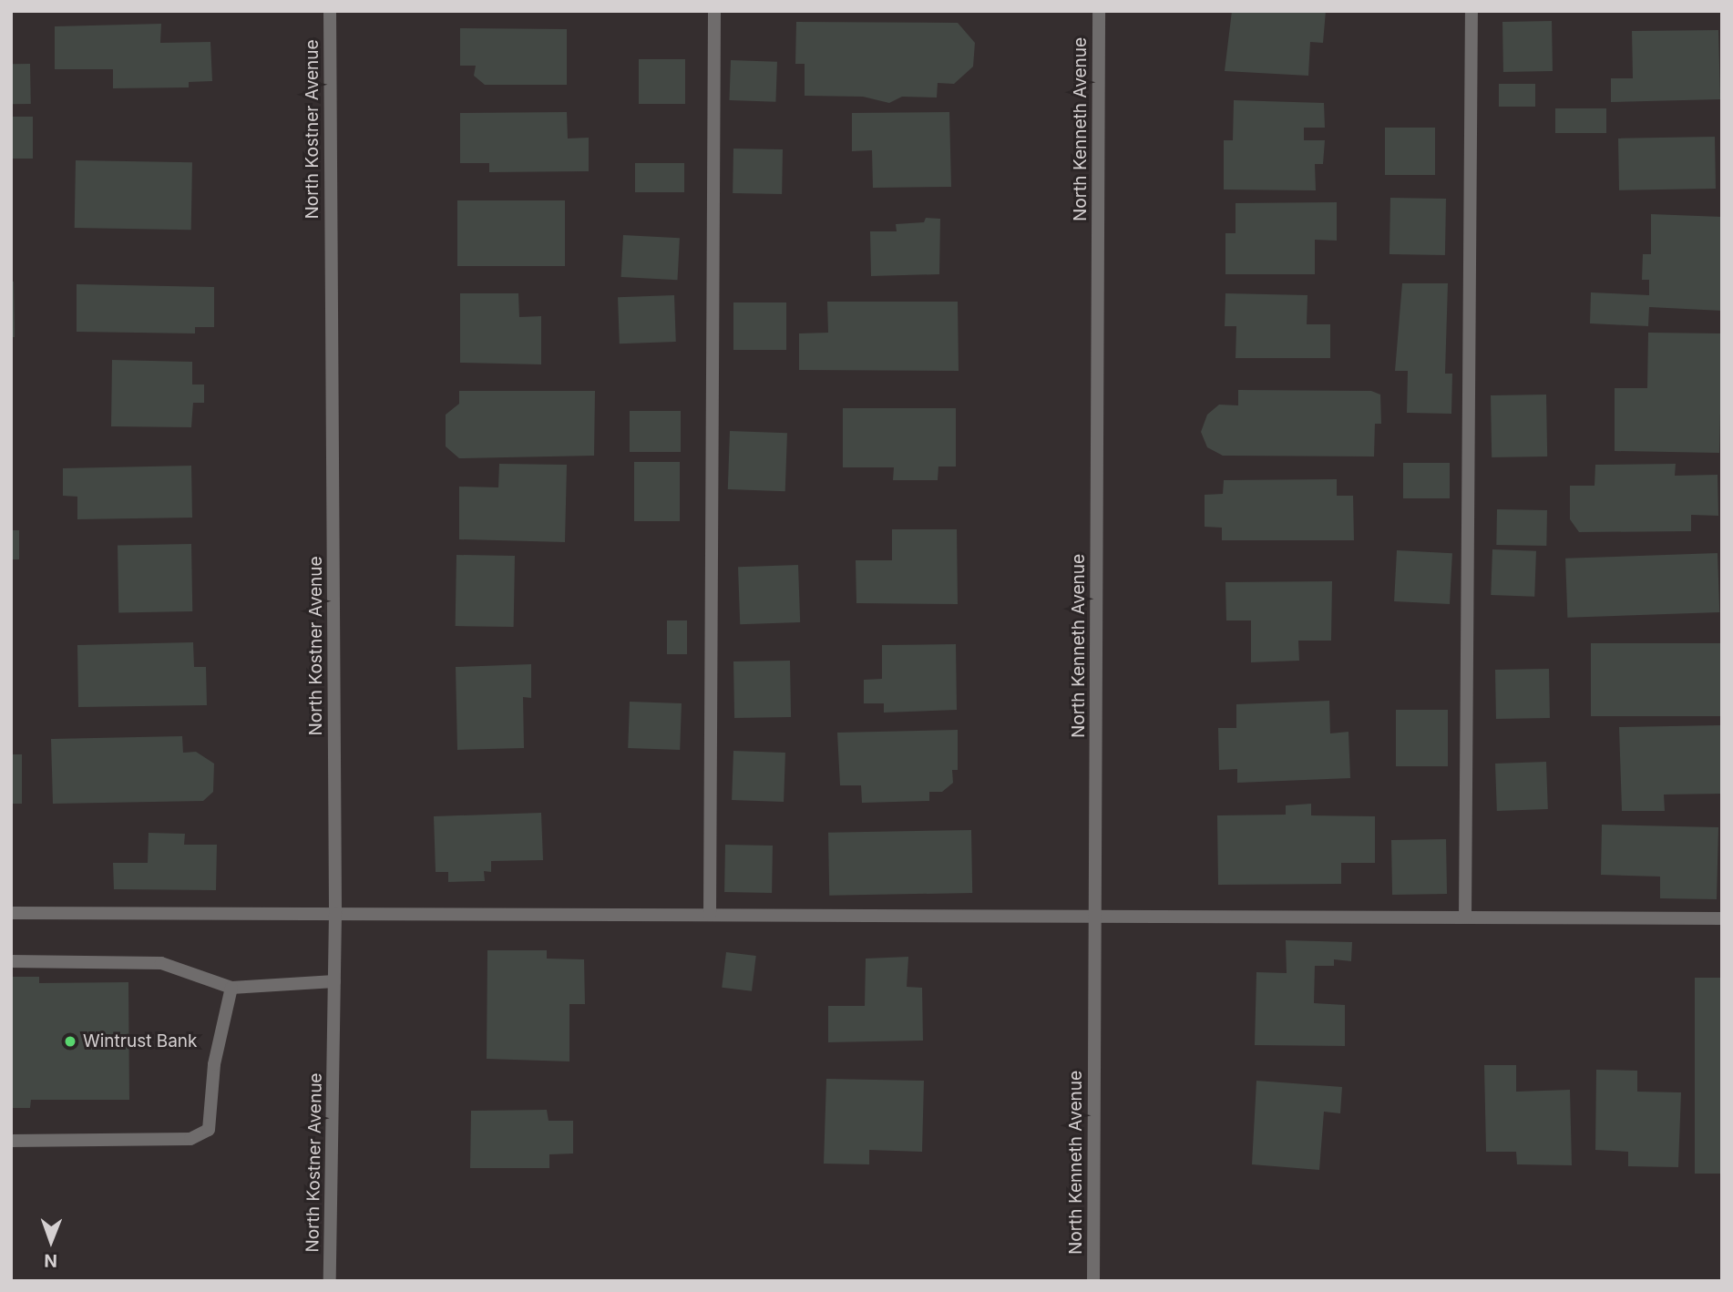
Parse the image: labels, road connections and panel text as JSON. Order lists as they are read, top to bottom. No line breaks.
{"streets":{"street":["North Kostner Avenue","North Kenneth Avenue"]},"places":["Wintrust Bank"],"north":"bottom"}
